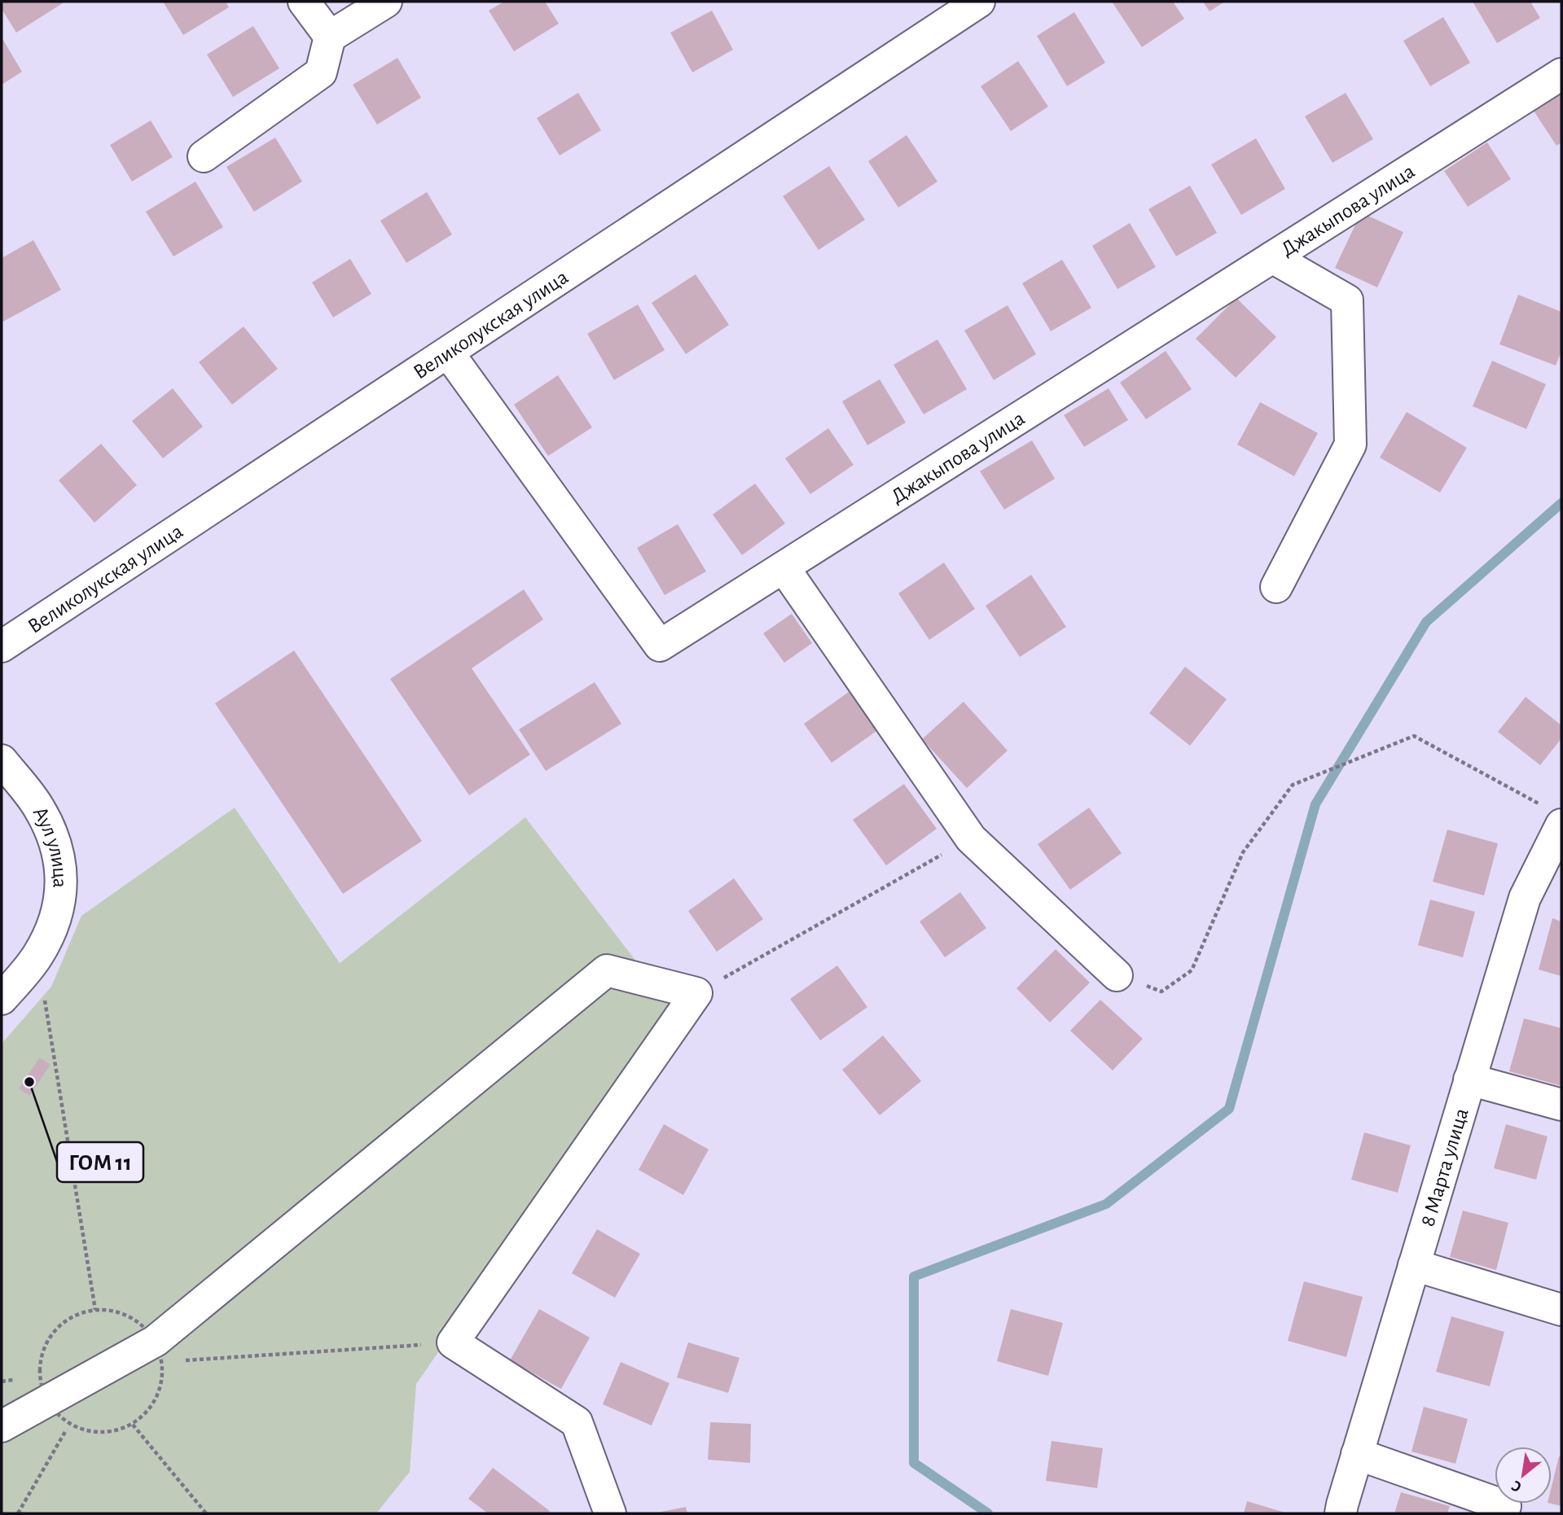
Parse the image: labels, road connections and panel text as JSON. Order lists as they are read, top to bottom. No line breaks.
{"streets":{"street":["Джакыпова улица","Великолукская улица","Аул улица","8 Марта улица"]},"crossings":[["Джакыпова улица","Великолукская улица"]],"places":["ГОМ 11"],"north":"bottom left"}
